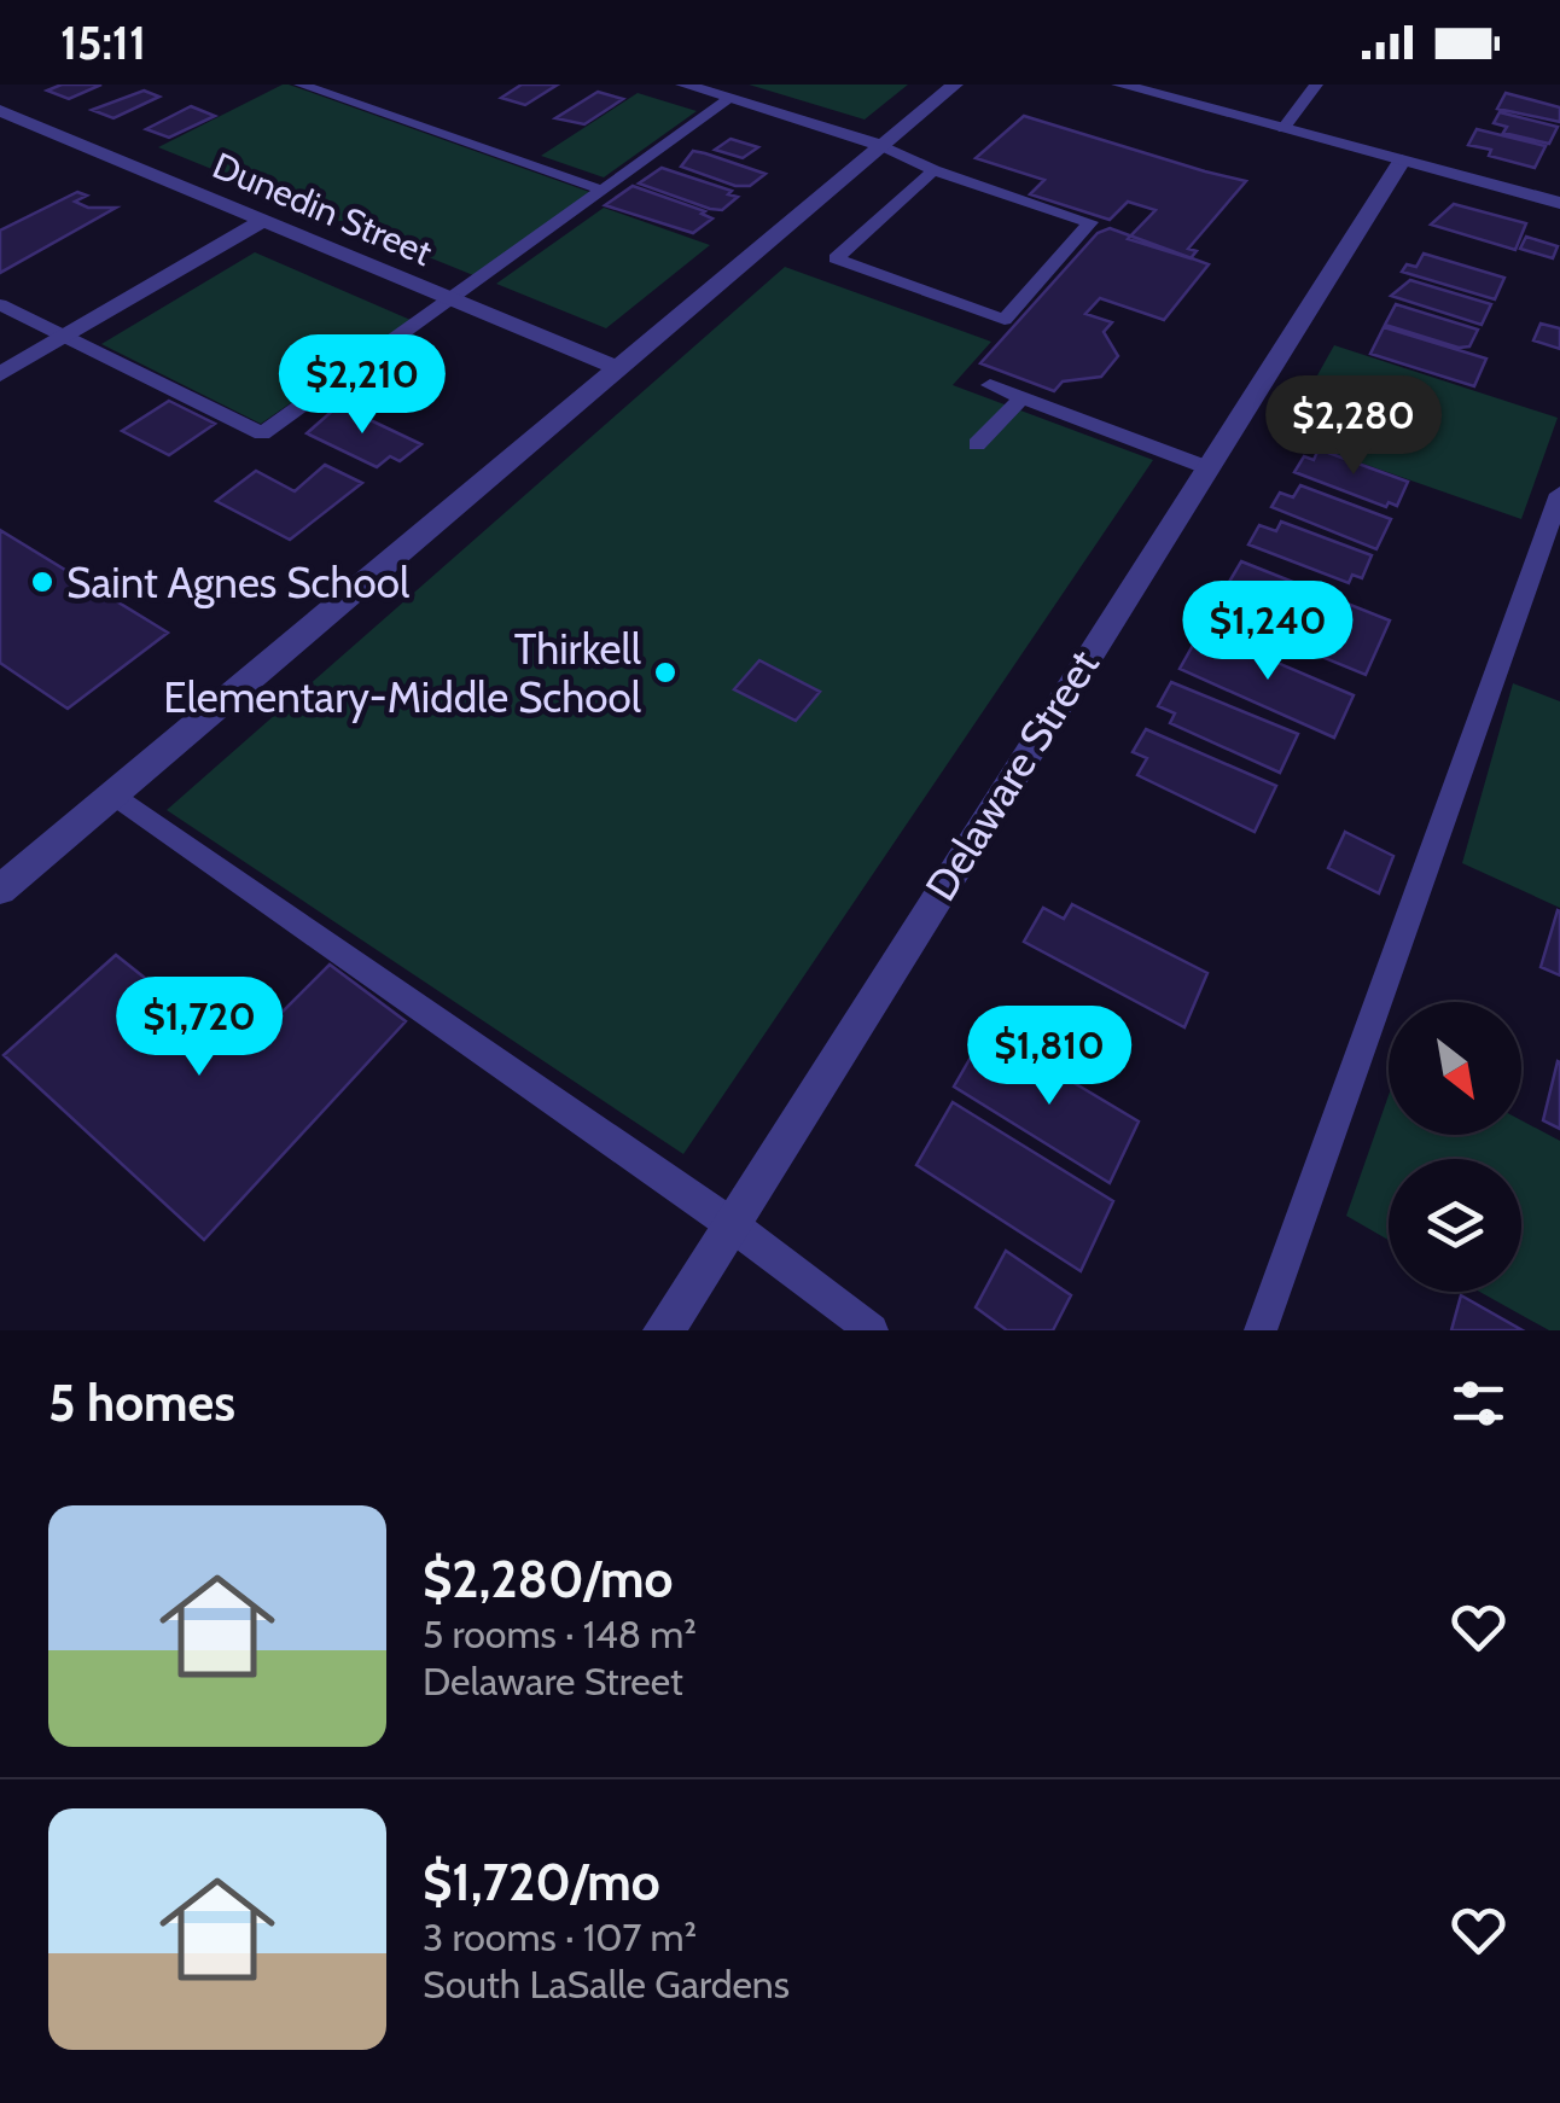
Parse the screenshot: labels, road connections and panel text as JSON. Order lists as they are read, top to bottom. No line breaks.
{"streets":{"street":["Dunedin Street","Delaware Street"]},"places":["Saint Agnes School","Thirkell Elementary-Middle School"],"north":"bottom right","page":{"status":"15:11","price":["$2,210","$2,280","$1,240","$1,720","$1,810"],"heading":"5 homes","list":[{"name":"$2,280/mo","note":"5 rooms · 148 m² · Delaware Street"},{"name":"$1,720/mo","note":"3 rooms · 107 m² · South LaSalle Gardens"}]}}
